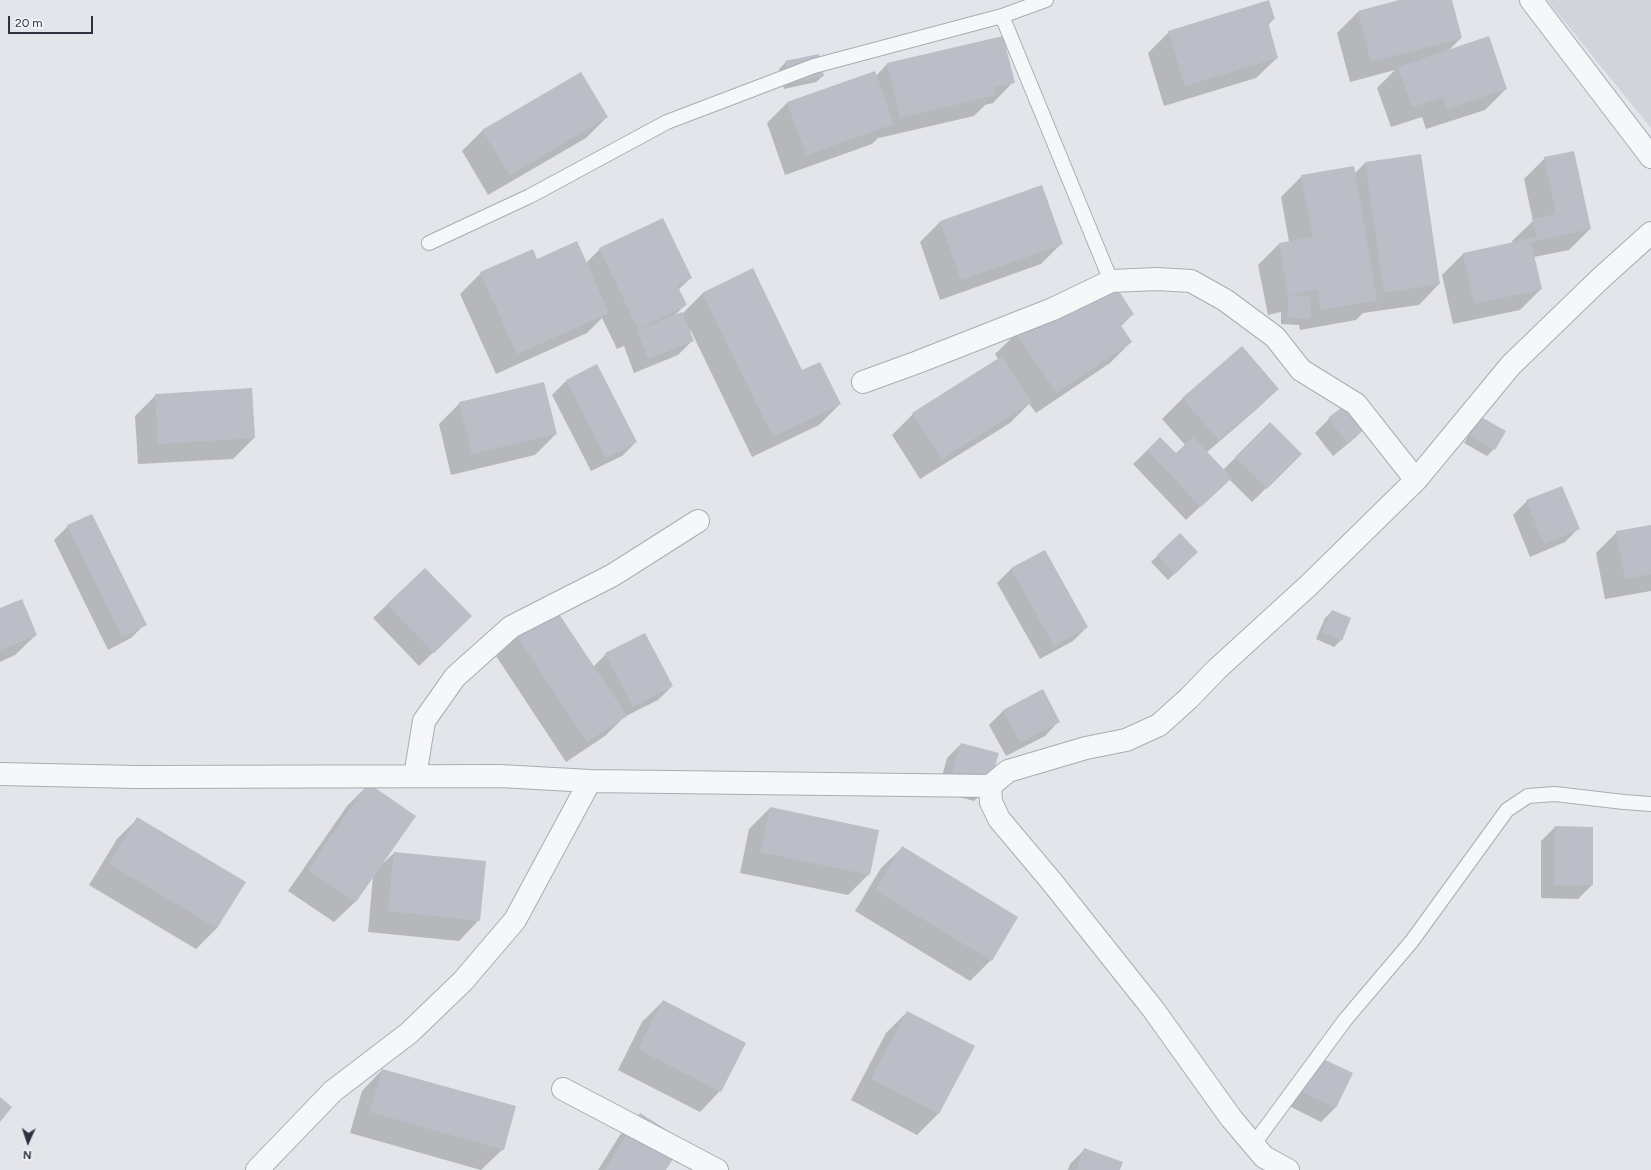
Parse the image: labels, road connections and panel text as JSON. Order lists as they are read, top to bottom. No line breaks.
{"scale_bar":"20 m","north":"bottom"}
